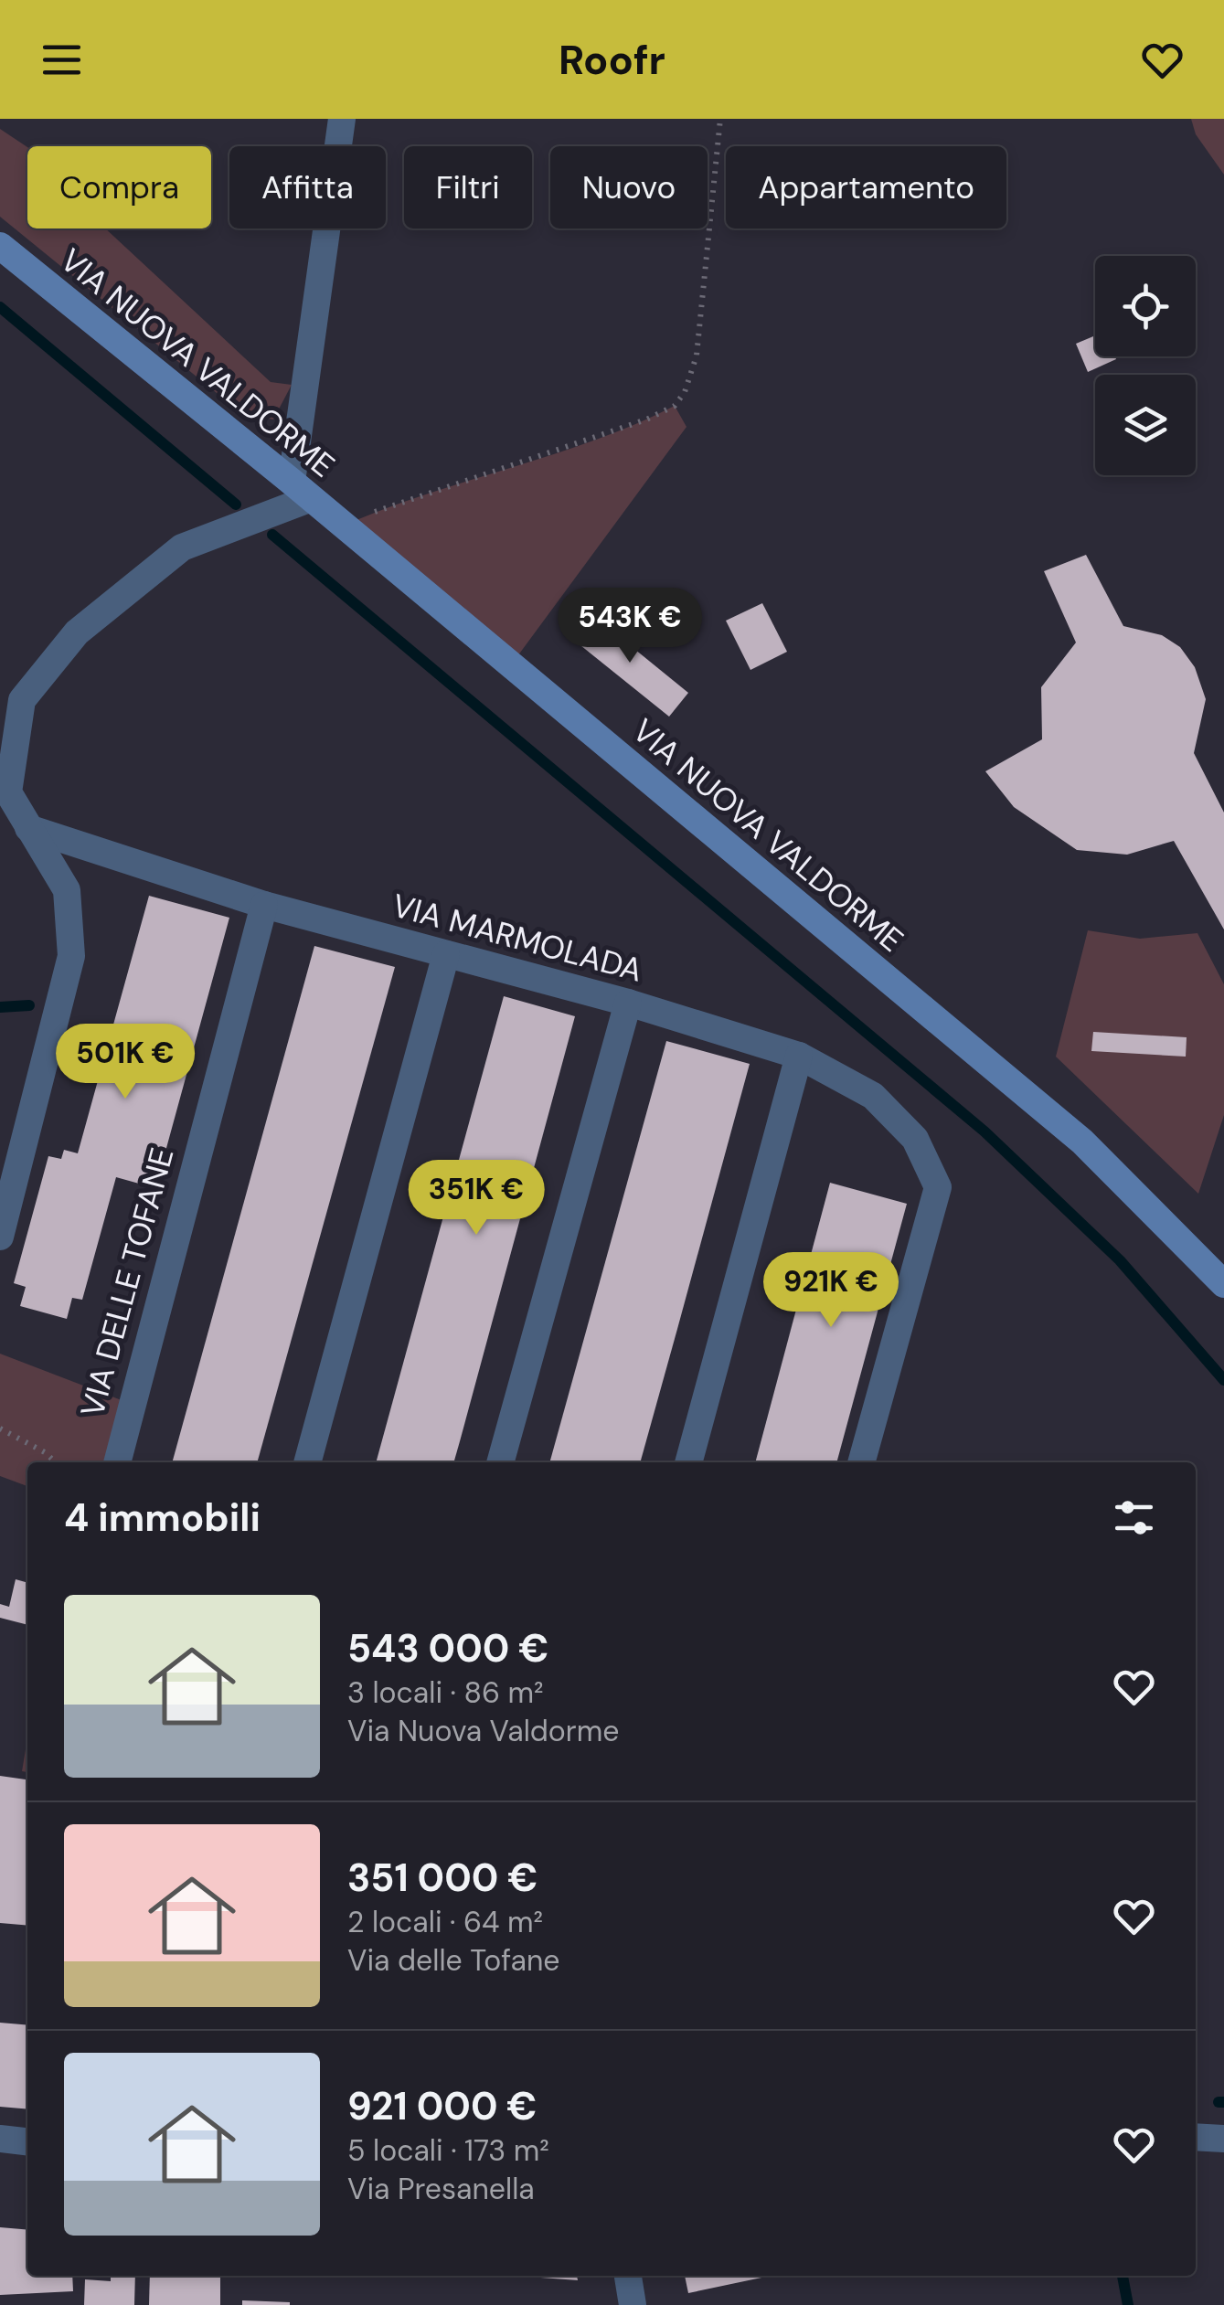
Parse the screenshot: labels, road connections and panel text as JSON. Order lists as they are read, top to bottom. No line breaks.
{"streets":{"main road":["VIA NUOVA VALDORME"],"street":["VIA MARMOLADA","VIA DELLE TOFANE"]},"crossings":[["VIA MARMOLADA","VIA DELLE TOFANE"]],"page":{"header":"Roofr","chip":["Compra","Affitta","Filtri","Nuovo","Appartamento"],"price":["543K €","501K €","351K €","921K €"],"heading":"4 immobili","list":[{"name":"543 000 €","note":"3 locali · 86 m² · Via Nuova Valdorme"},{"name":"351 000 €","note":"2 locali · 64 m² · Via delle Tofane"},{"name":"921 000 €","note":"5 locali · 173 m² · Via Presanella"}]}}
